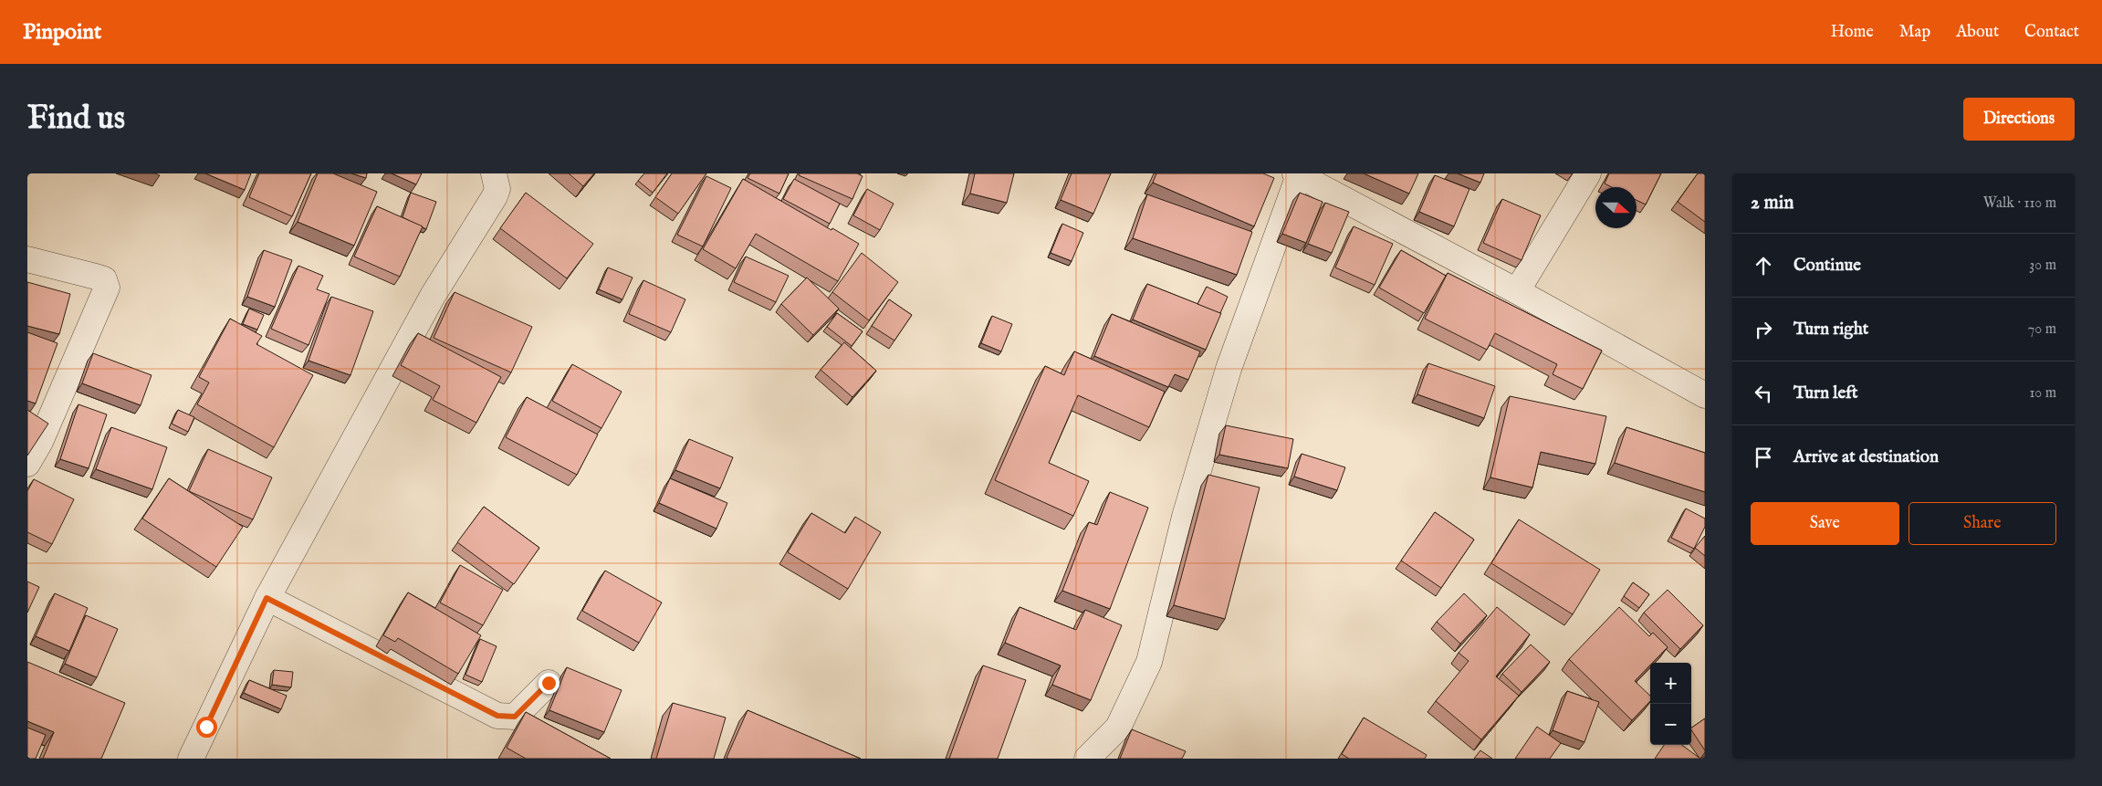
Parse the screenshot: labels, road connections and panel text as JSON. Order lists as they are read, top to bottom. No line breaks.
{"north":"right","page":{"header":"Pinpoint","nav":["Home","Map","About","Contact"],"buttons":["Directions",["Save","Share"]],"title":"Find us","heading":["2 min","Walk · 110 m"],"list":[["Continue","30 m"],["Turn right","70 m"],["Turn left","10 m"],"Arrive at destination"],"map_buttons":["+","−"]}}
